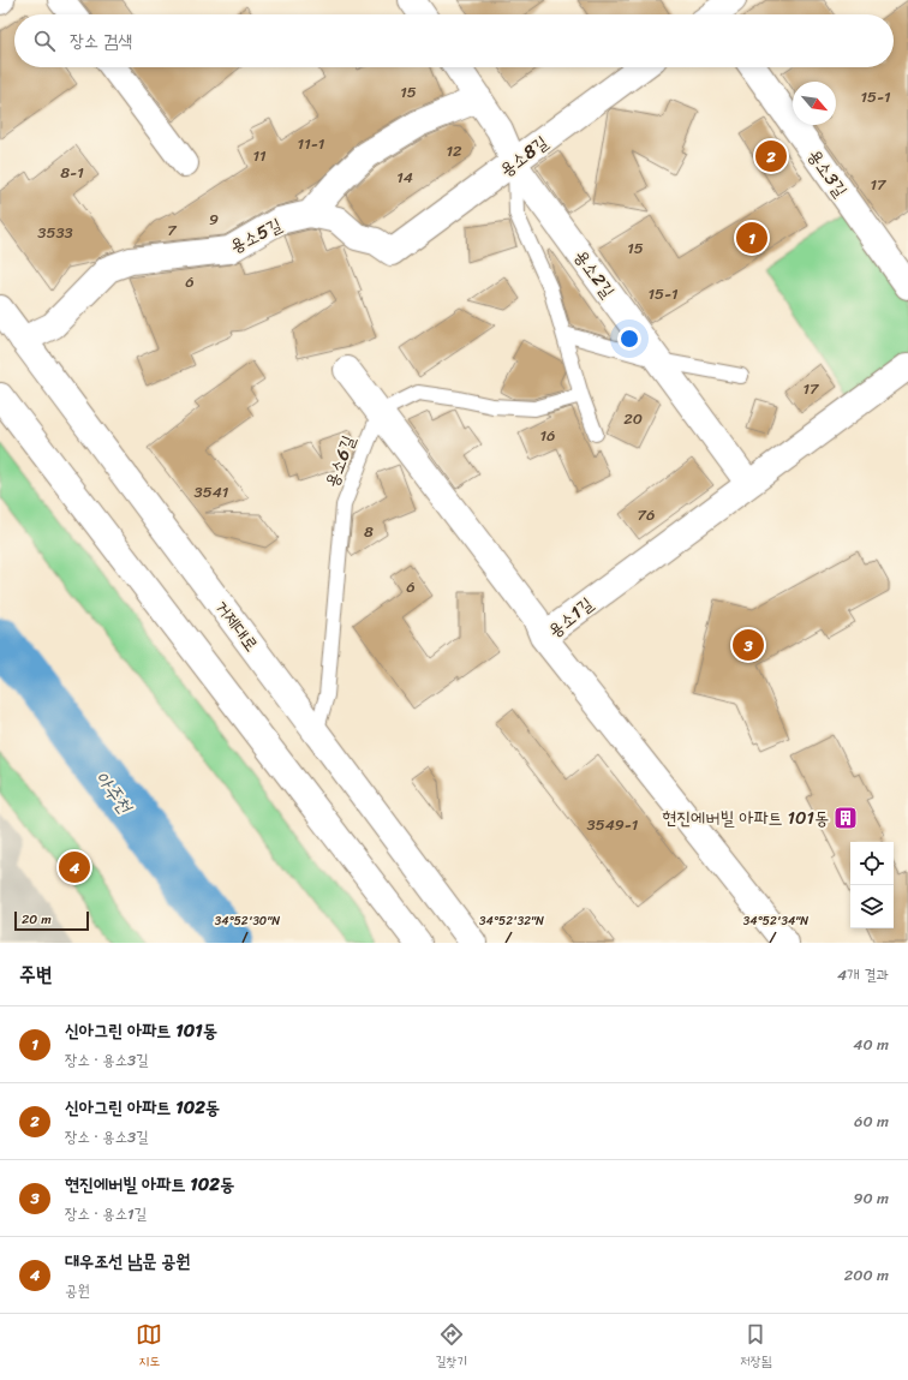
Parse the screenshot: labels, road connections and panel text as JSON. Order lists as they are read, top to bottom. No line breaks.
{"streets":{"street":["용소8길","용소3길","용소5길","용소2길","용소1길","거제대로"],"lane":["용소6길"]},"crossings":[["용소8길","용소5길"],["용소8길","용소2길"],["용소5길","거제대로"],["용소2길","용소1길"],["용소6길","거제대로"]],"water":["아주천"],"places":{"building":["현진에버빌 아파트 101동"]},"house_numbers":["15","15-1","11-1","12","11","8-1","14","17","9","7","3533","15","6","15-1","17","20","16","3541","76","8","6","3549-1"],"scale_bar":"20 m","north":"bottom right","page":{"search":"장소 검색","pins":["2","1","3","4"],"scale":"20 m","heading":["주변","4개 결과"],"list":[{"mark":"1","name":"신아그린 아파트 101동","note":"장소 · 용소3길","value":"40 m"},{"mark":"2","name":"신아그린 아파트 102동","note":"장소 · 용소3길","value":"60 m"},{"mark":"3","name":"현진에버빌 아파트 102동","note":"장소 · 용소1길","value":"90 m"},{"mark":"4","name":"대우조선 남문 공원","note":"공원","value":"200 m"}],"nav":["지도","길찾기","저장됨"]},"coordinates":["34°52'30\"N","34°52'32\"N","34°52'34\"N"]}
